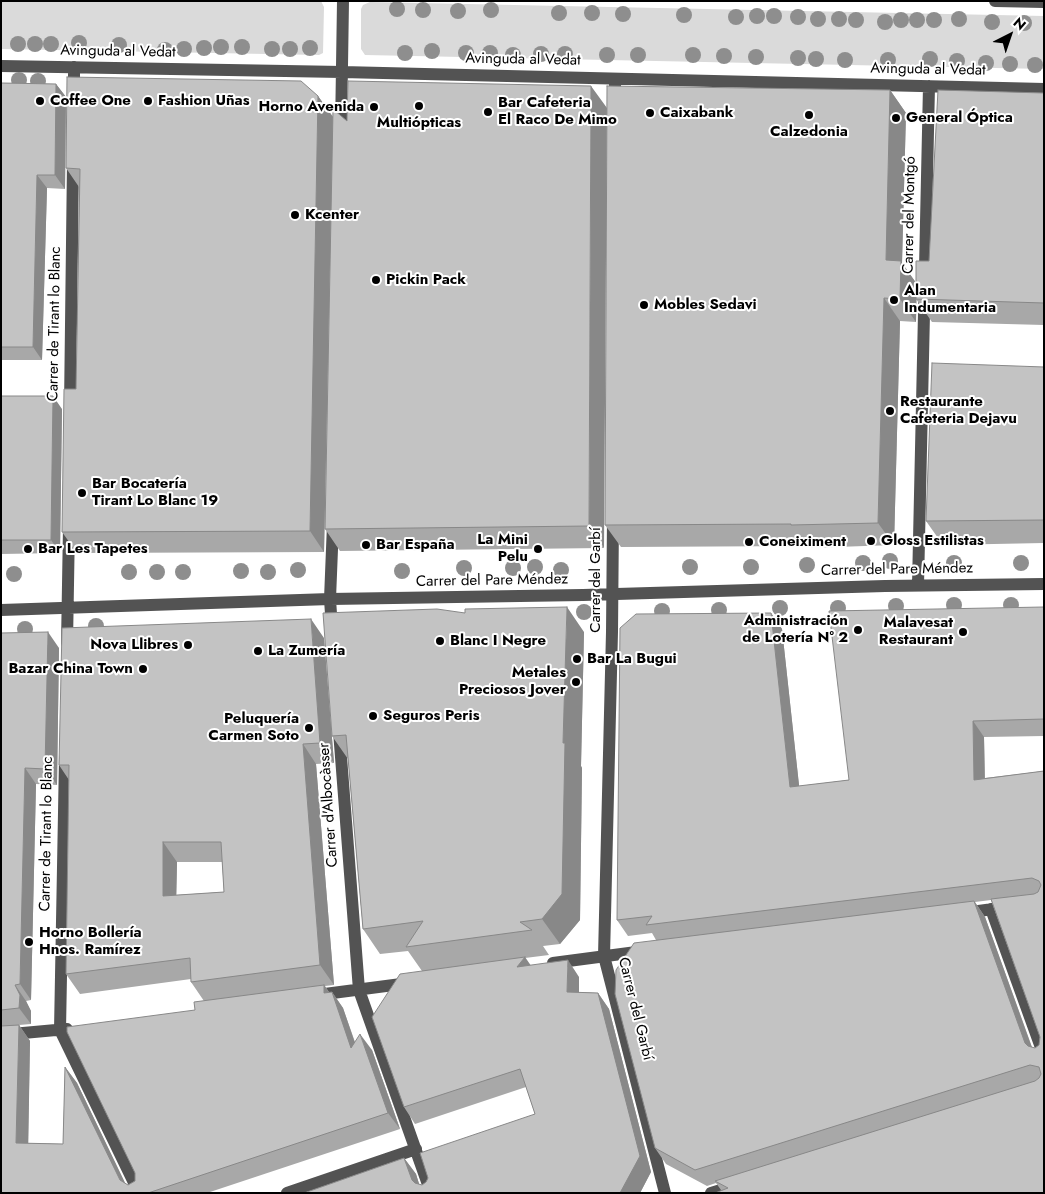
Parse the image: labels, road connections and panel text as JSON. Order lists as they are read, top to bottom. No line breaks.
{"streets":{"street":["Avinguda al Vedat","Carrer del Montgó","Carrer de Tirant lo Blanc","Carrer del Pare Méndez","Carrer del Garbí","Carrer d'Albocàsser"]},"crossings":[["Avinguda al Vedat","Carrer del Montgó"],["Carrer del Montgó","Carrer del Pare Méndez"],["Carrer del Pare Méndez","Carrer del Garbí"]],"places":["Coffee One","Fashion Uñas","Multiópticas","Horno Avenida","Bar Cafeteria El Raco De Mimo","Caixabank","Calzedonia","General Óptica","Kcenter","Pickin Pack","Alan Indumentaria","Mobles Sedavi","Restaurante Cafeteria Dejavu","Bar Bocatería Tirant Lo Blanc 19","Gloss Estilistas","Coneiximent","Bar España","Bar Les Tapetes","La Mini Pelu","Administración de Lotería Nº 2","Malavesat Restaurant","Blanc I Negre","Nova Llibres","La Zumería","Bar La Bugui","Bazar China Town","Metales Preciosos Jover","Seguros Peris","Peluquería Carmen Soto","Horno Bollería Hnos. Ramírez"],"north":"top right"}
